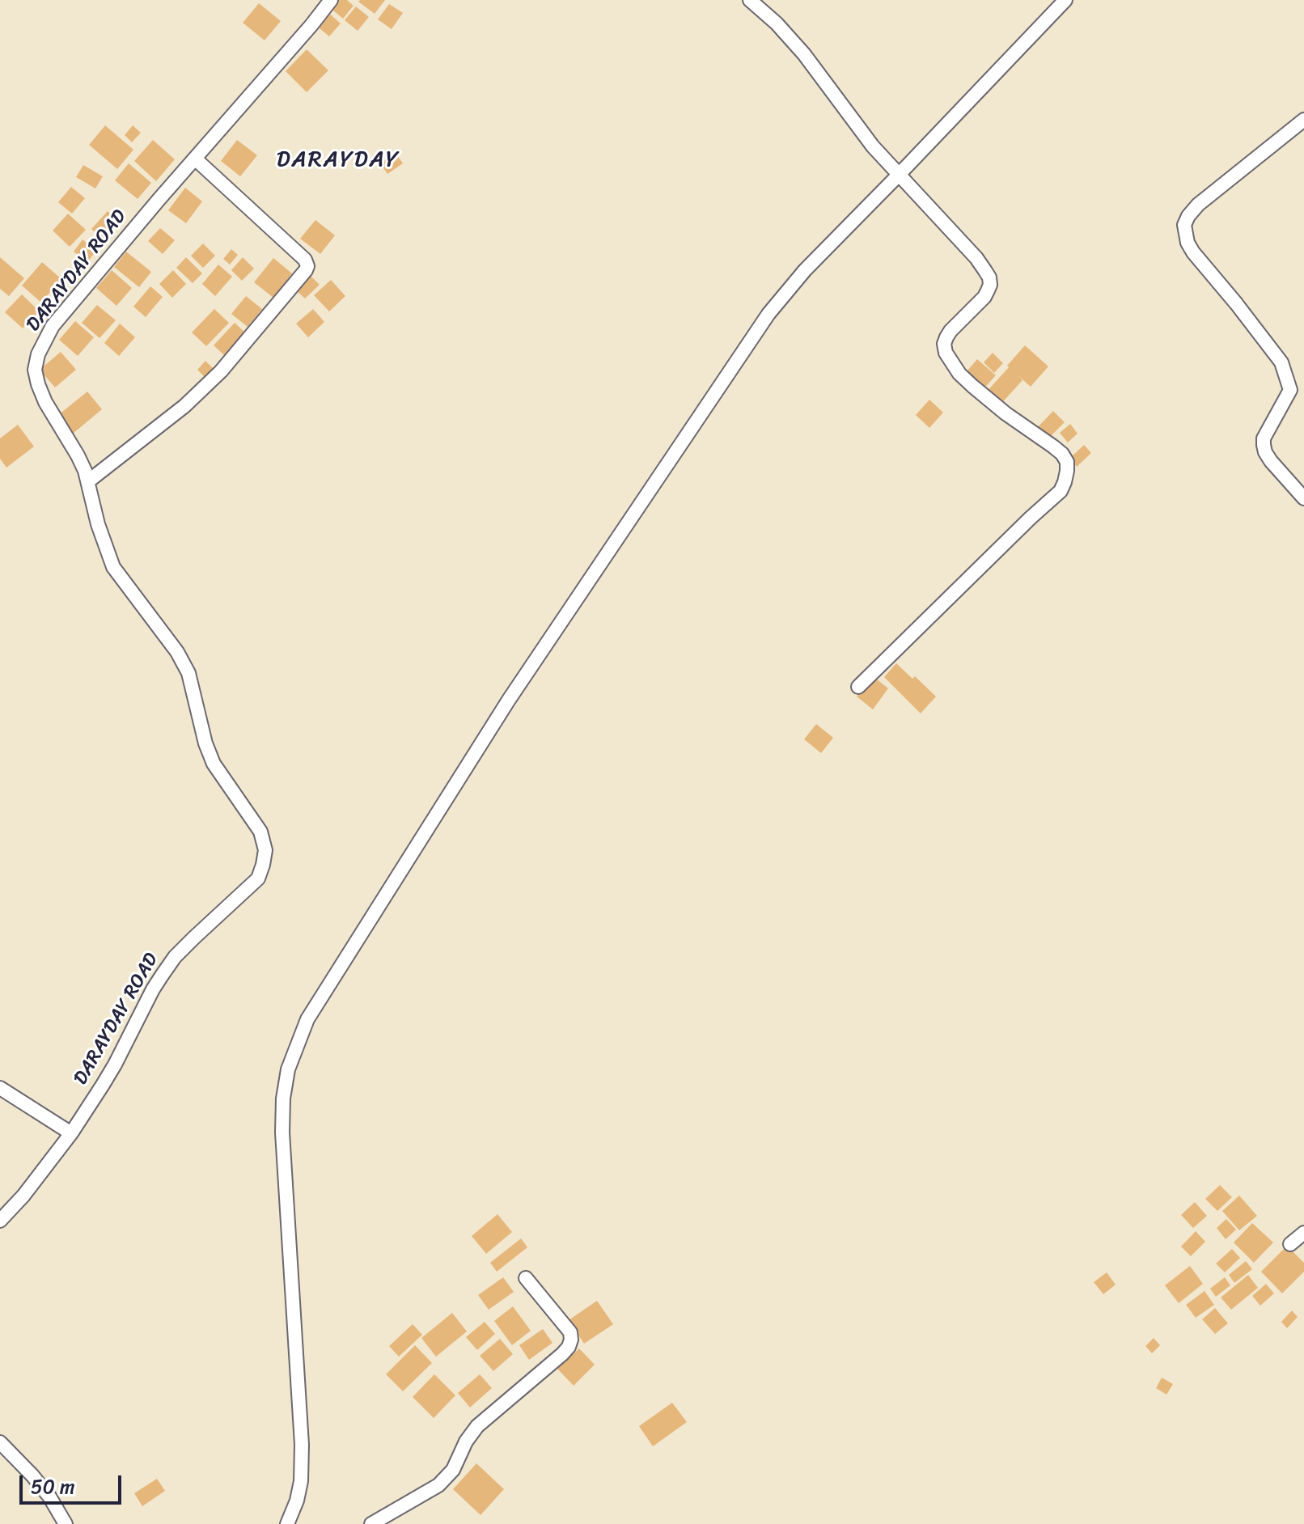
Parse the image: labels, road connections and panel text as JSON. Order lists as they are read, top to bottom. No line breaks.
{"streets":{"street":["DARAYDAY ROAD"]},"districts":["DARAYDAY"],"scale_bar":"50 m"}
